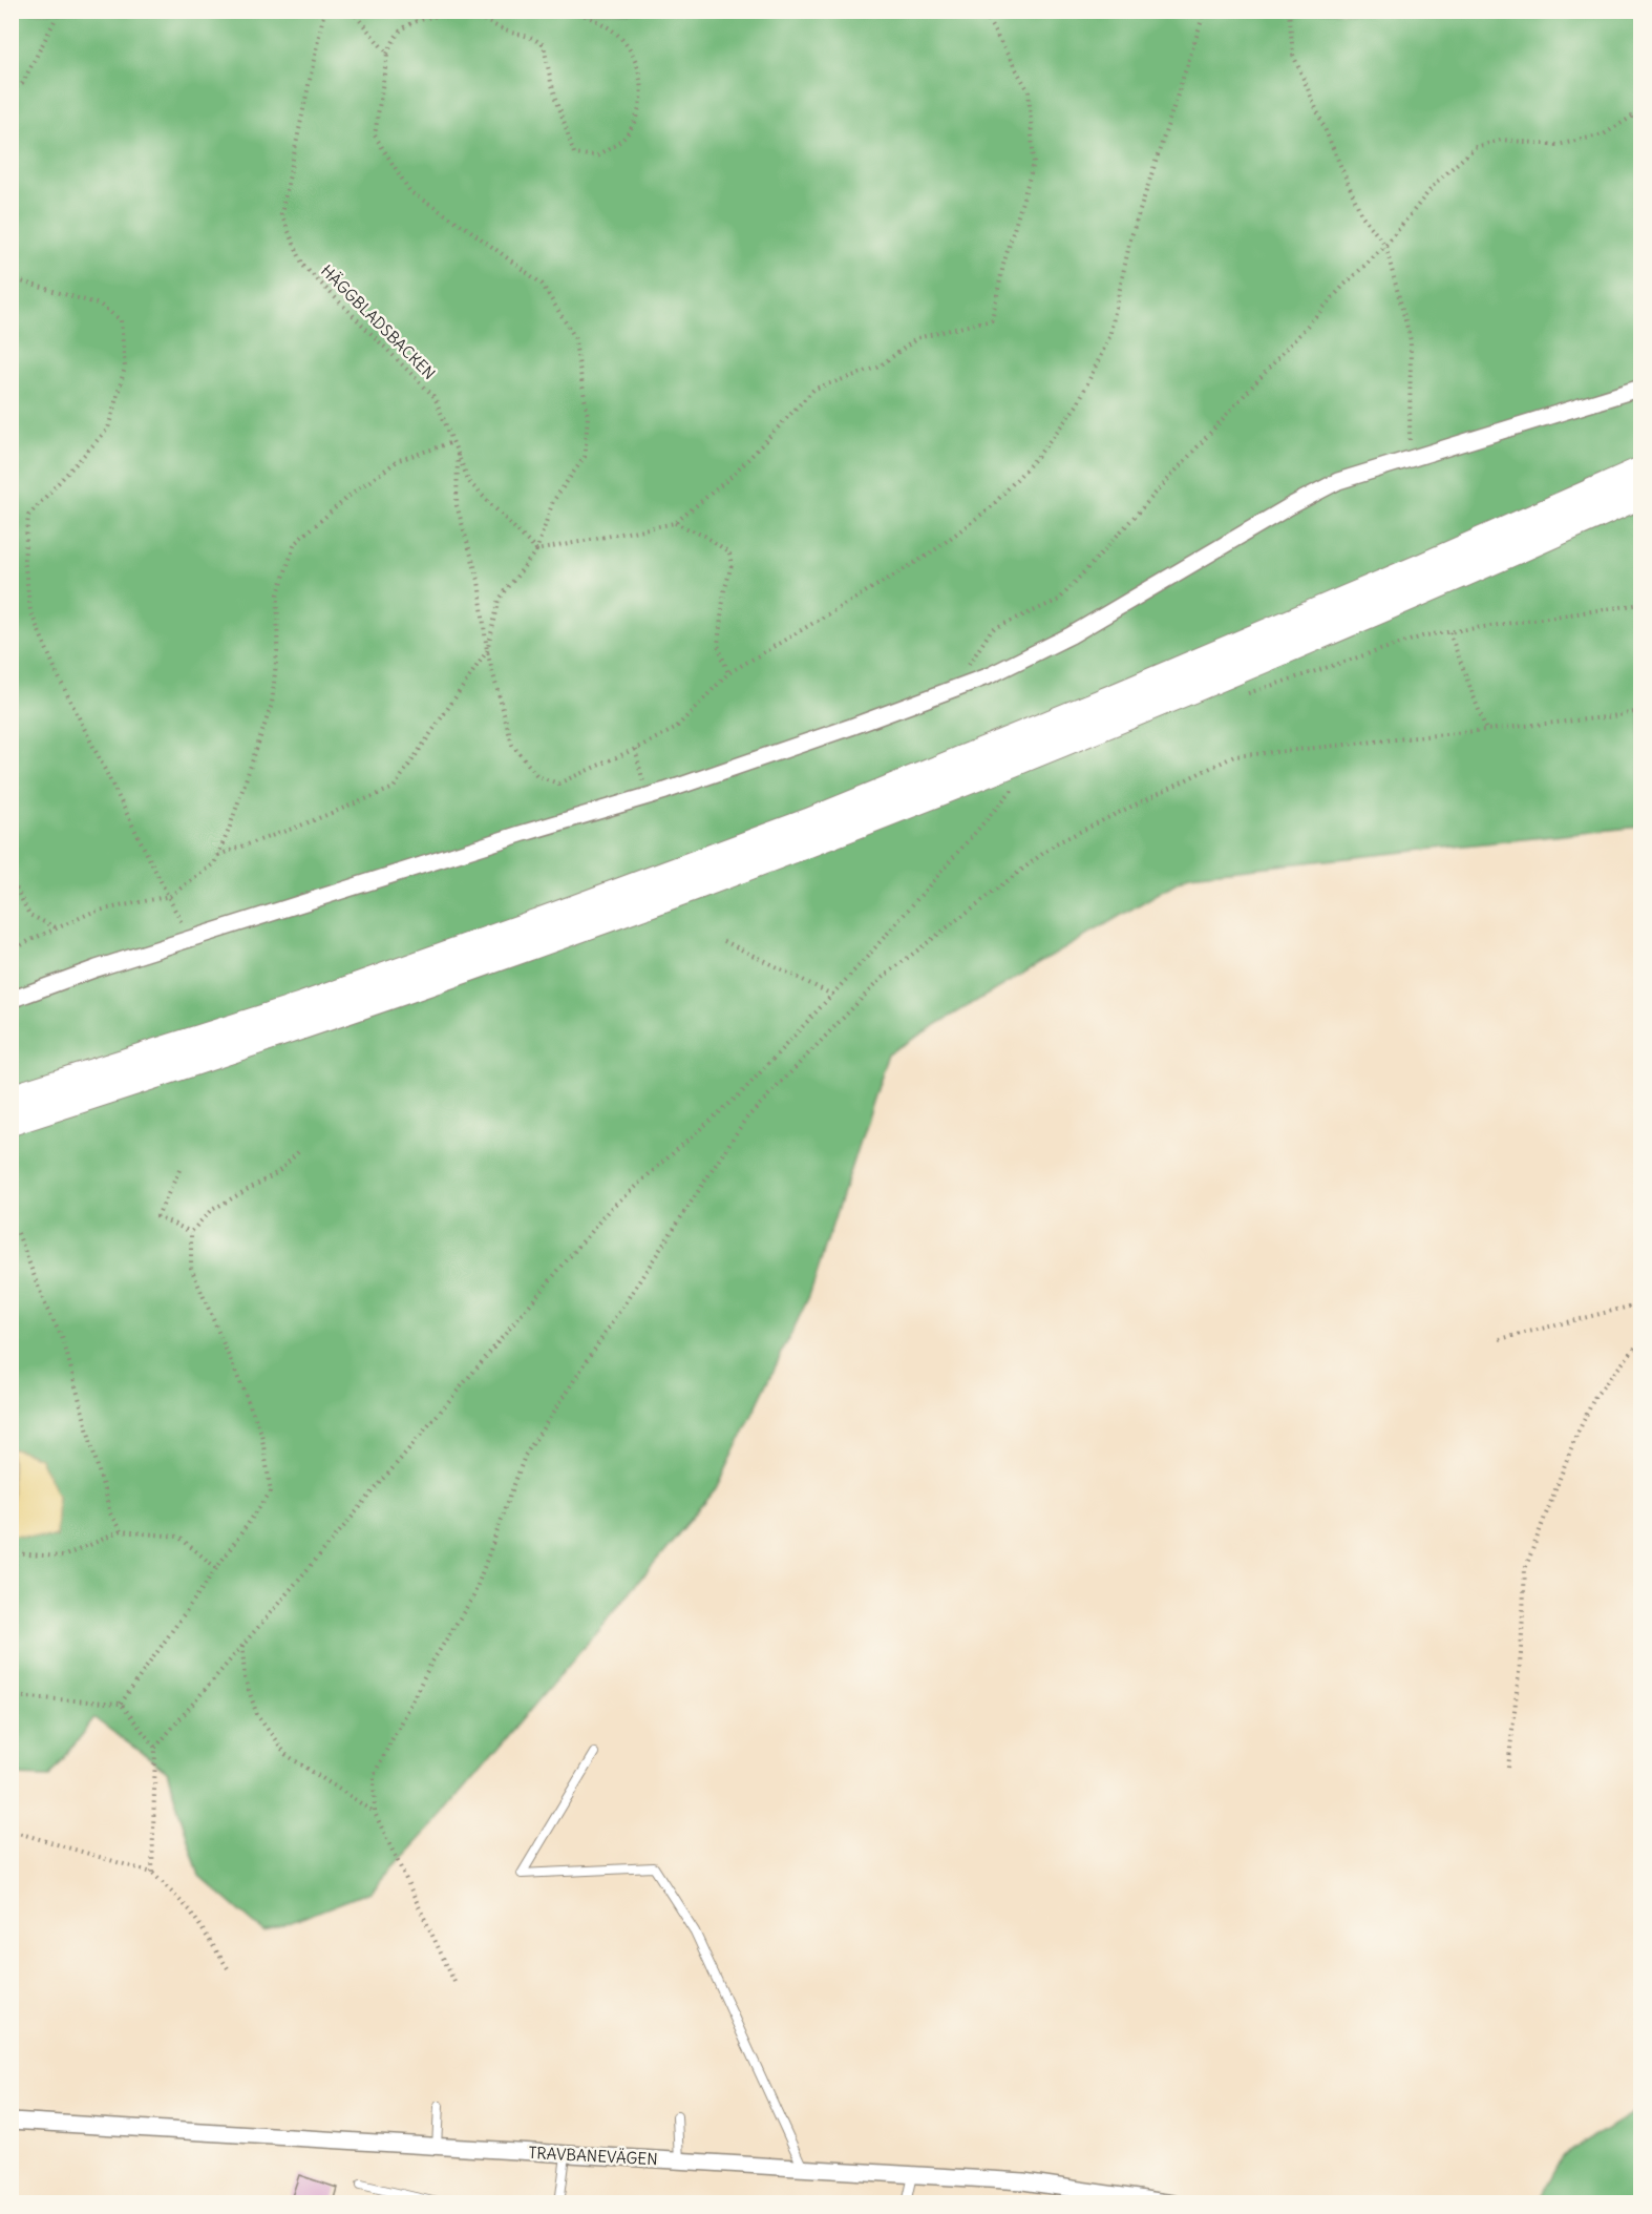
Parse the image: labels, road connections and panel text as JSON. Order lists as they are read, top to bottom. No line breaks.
{"streets":{"street":["TRAVBANEVÄGEN"],"path":["HÄGGBLADSBACKEN"]}}
